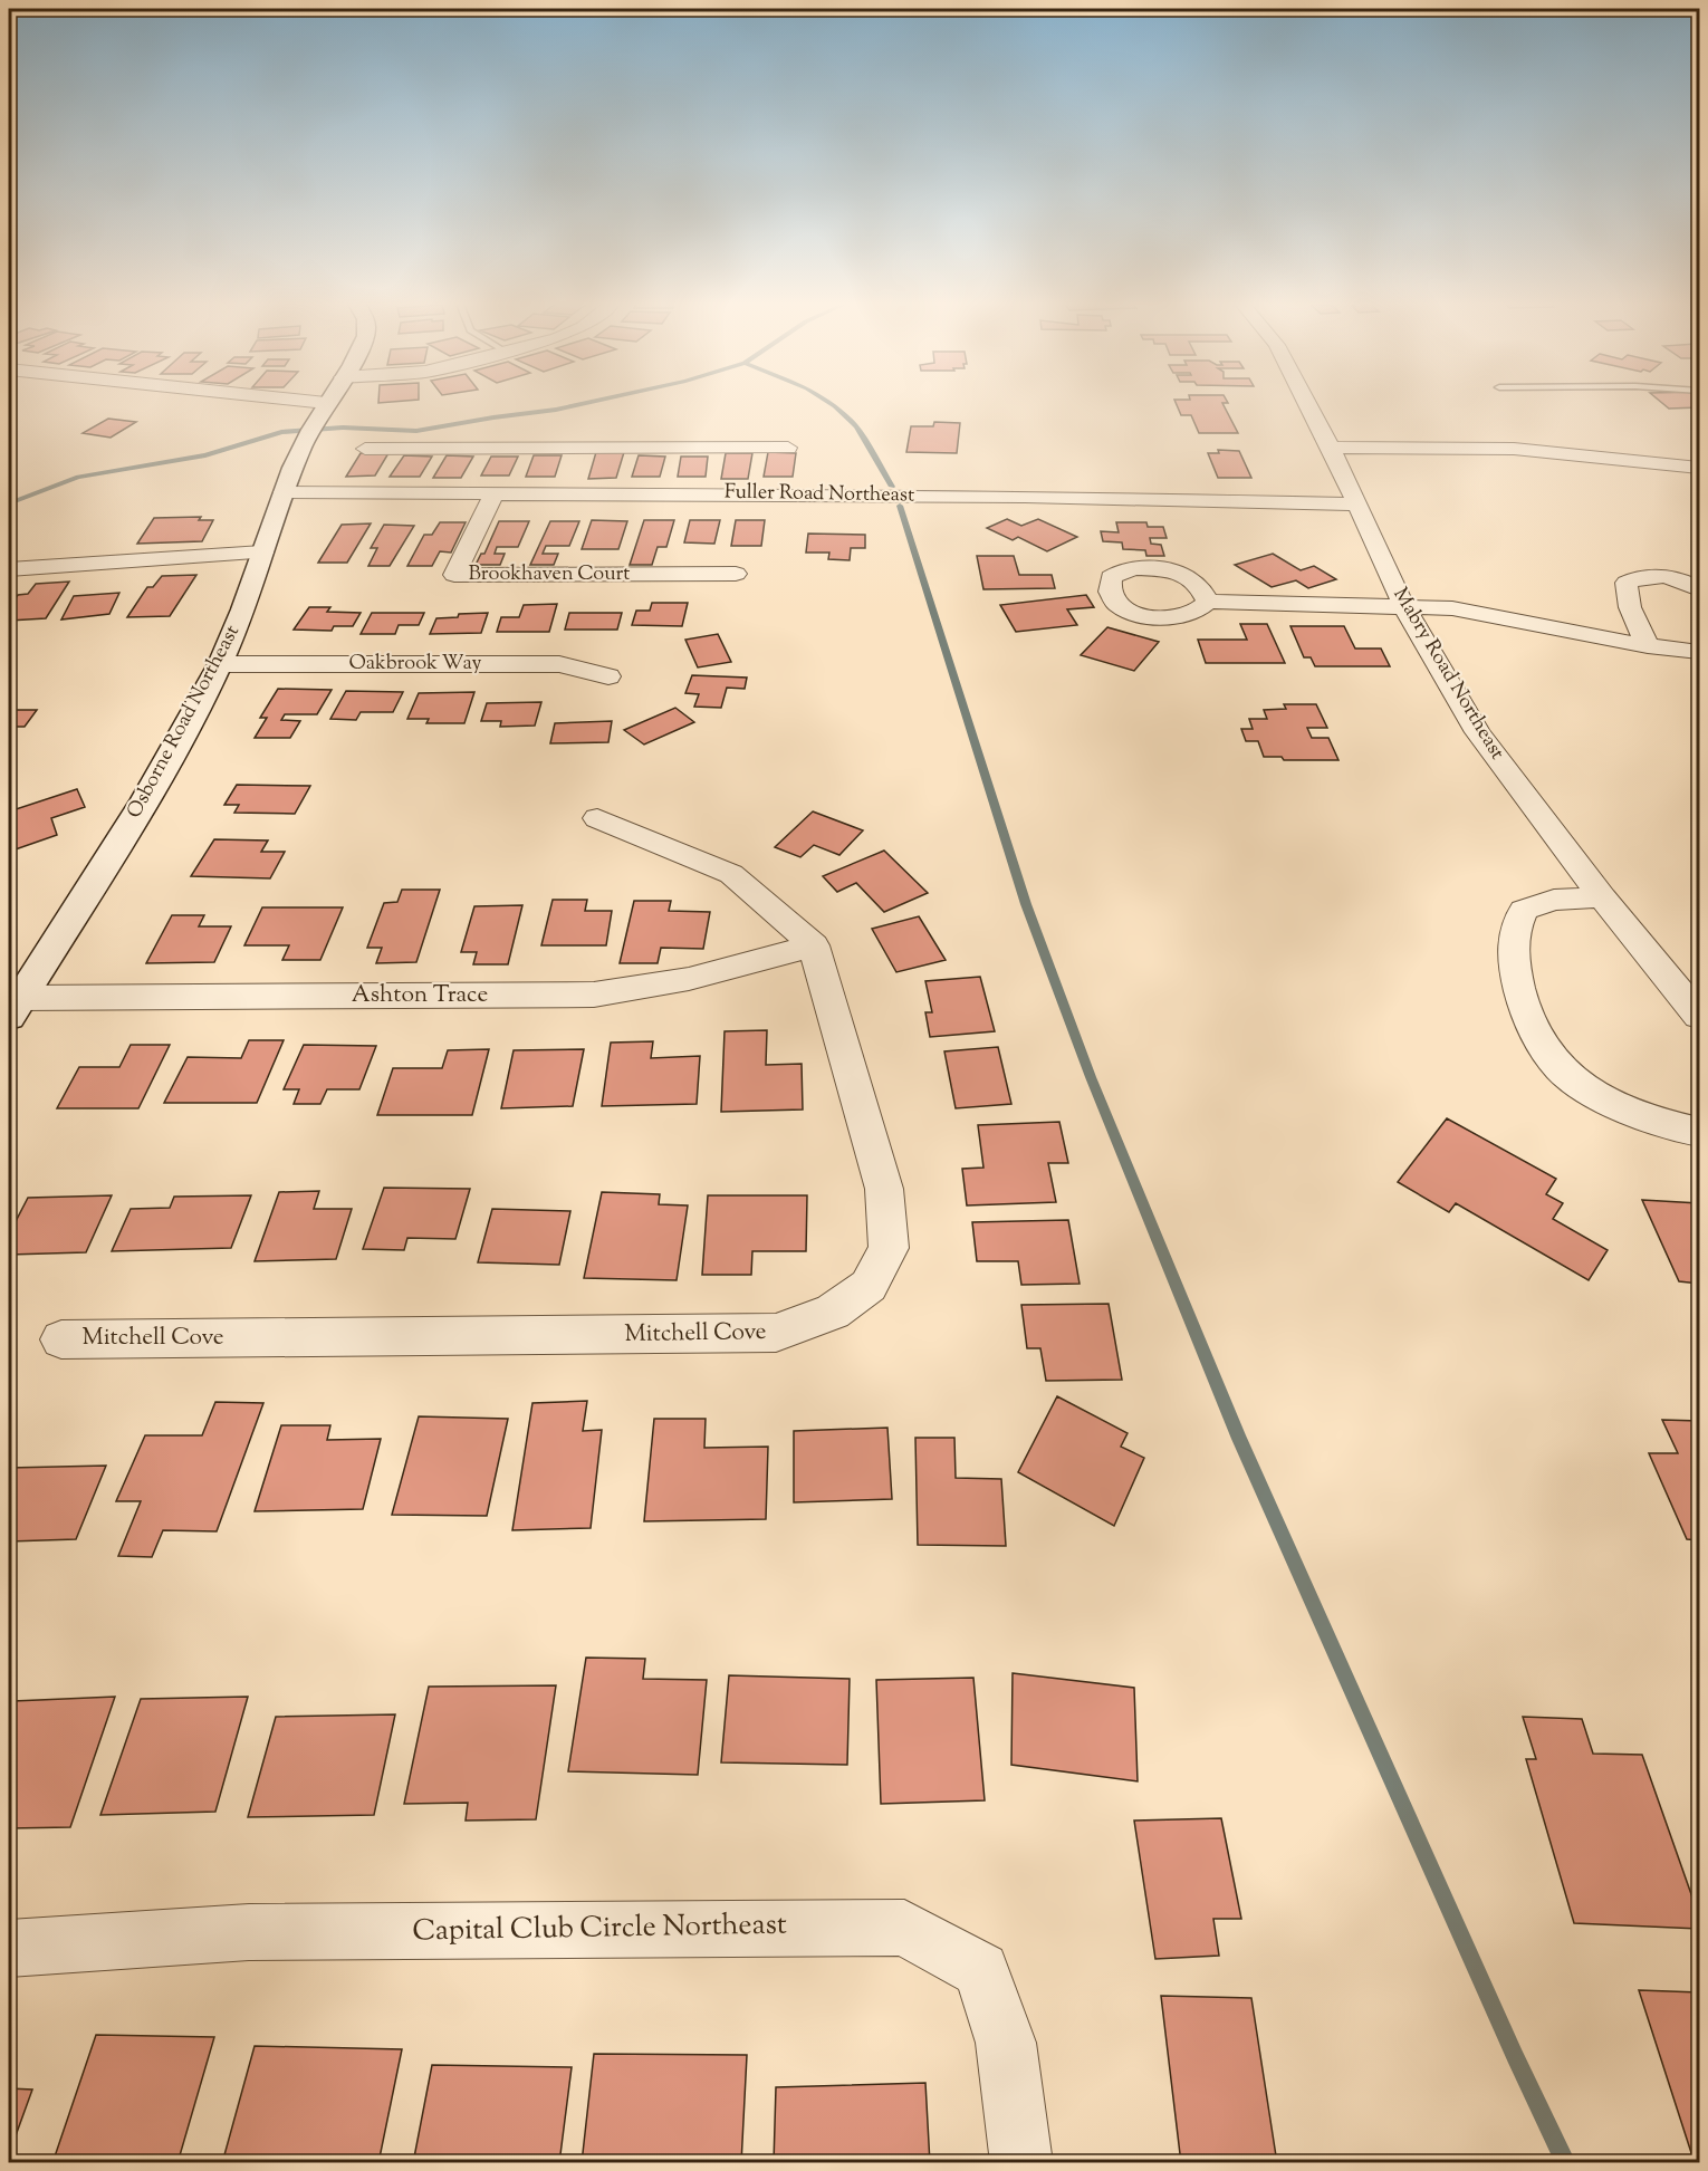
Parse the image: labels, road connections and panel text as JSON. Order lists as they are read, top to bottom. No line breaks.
{"streets":{"street":["Fuller Road Northeast","Brookhaven Court","Oakbrook Way","Mabry Road Northeast","Osborne Road Northeast","Ashton Trace","Mitchell Cove","Capital Club Circle Northeast"]},"crossings":[["Fuller Road Northeast","Brookhaven Court"],["Fuller Road Northeast","Mabry Road Northeast"],["Fuller Road Northeast","Osborne Road Northeast"],["Oakbrook Way","Osborne Road Northeast"],["Osborne Road Northeast","Ashton Trace"],["Ashton Trace","Mitchell Cove"]]}
